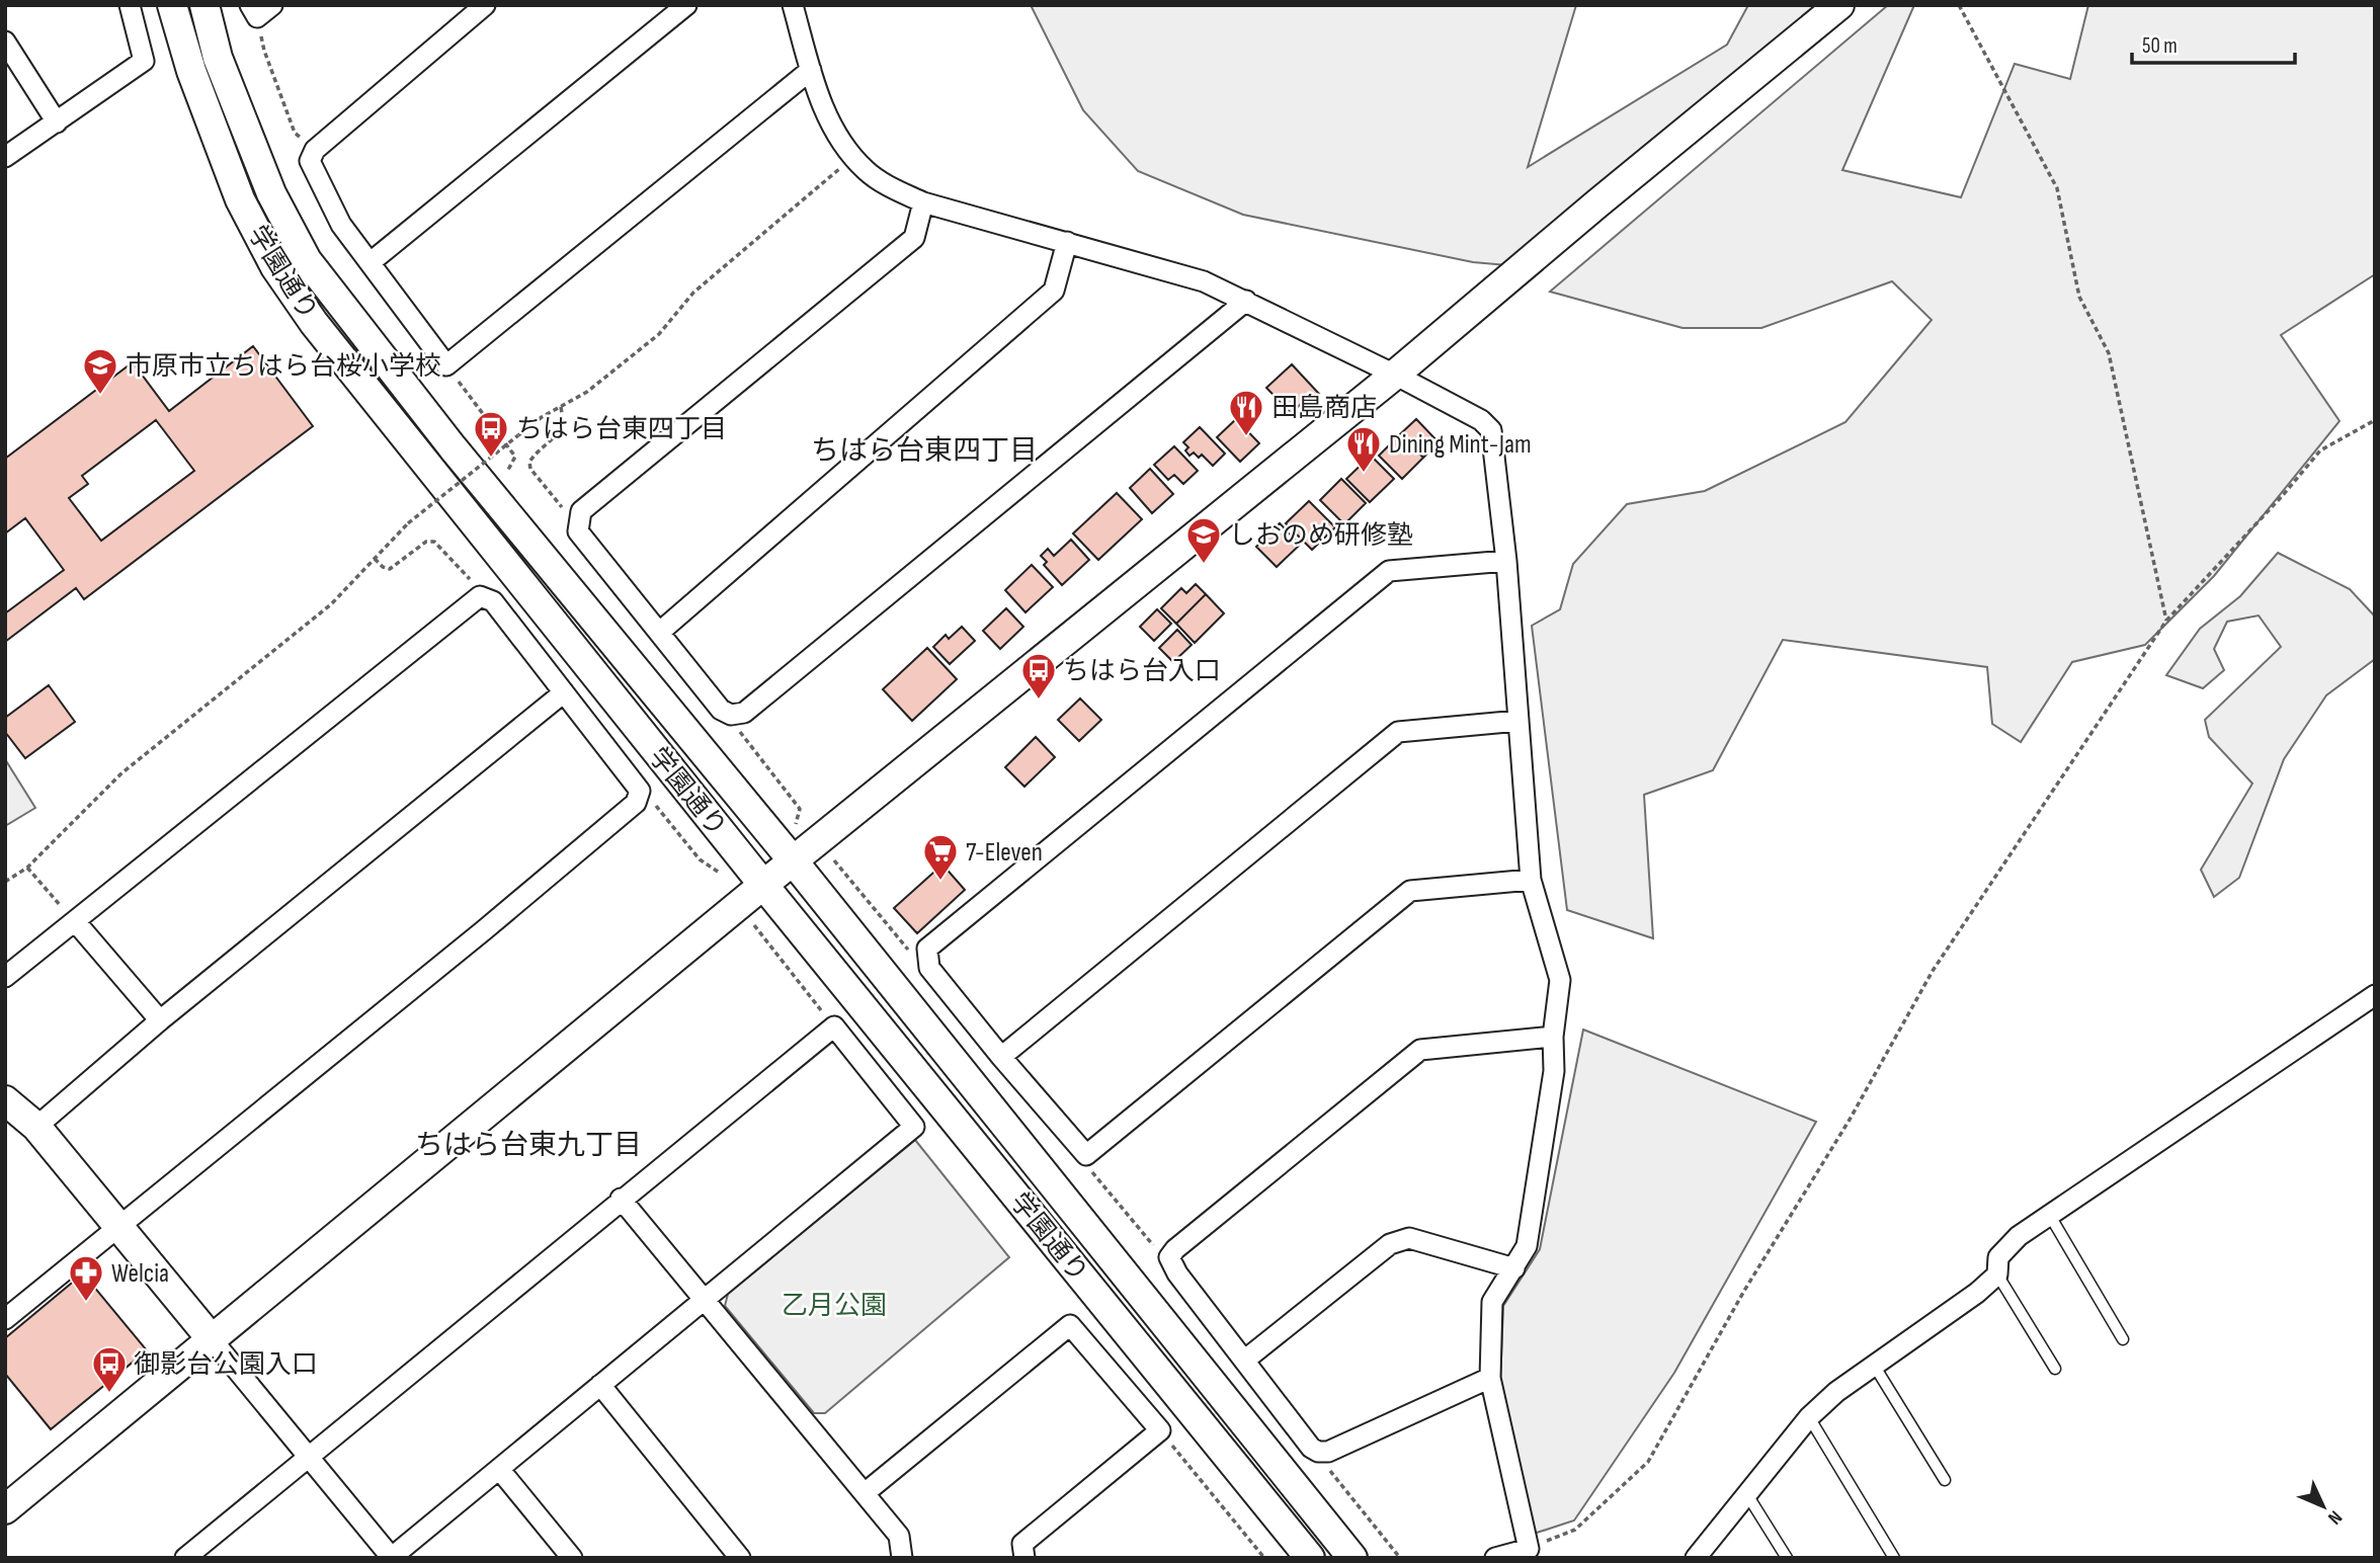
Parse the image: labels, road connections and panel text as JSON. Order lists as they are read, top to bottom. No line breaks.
{"streets":{"street":["学園通り"]},"districts":["ちはら台東四丁目","ちはら台東九丁目"],"parks":["乙月公園"],"places":{"school or university":["市原市立ちはら台桜小学校","しおのめ研修塾"],"restaurant":["田島商店","Dining Mint-Jam"],"bus stop":["ちはら台東四丁目","ちはら台入口","御影台公園入口"],"supermarket":["7-Eleven"],"pharmacy":["Welcia"]},"scale_bar":"50 m","north":"bottom right"}
